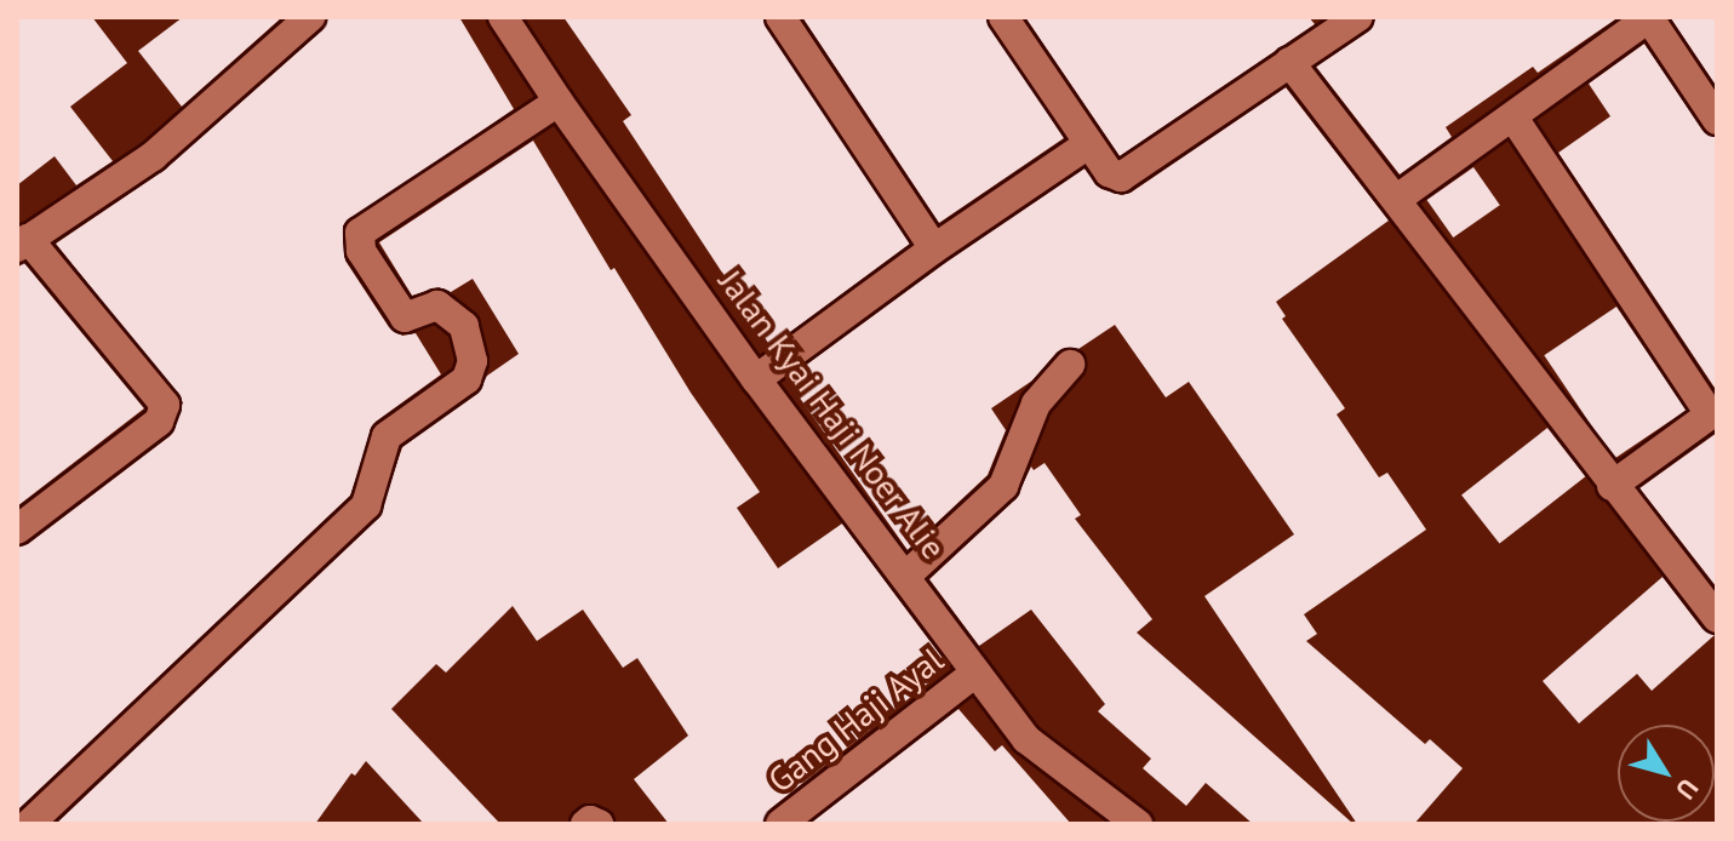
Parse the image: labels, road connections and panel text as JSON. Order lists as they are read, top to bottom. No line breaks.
{"streets":{"street":["Jalan Kyai Haji Noer Alie","Gang Haji Ayal"]},"crossings":[["Jalan Kyai Haji Noer Alie","Gang Haji Ayal"]],"north":"bottom right"}
